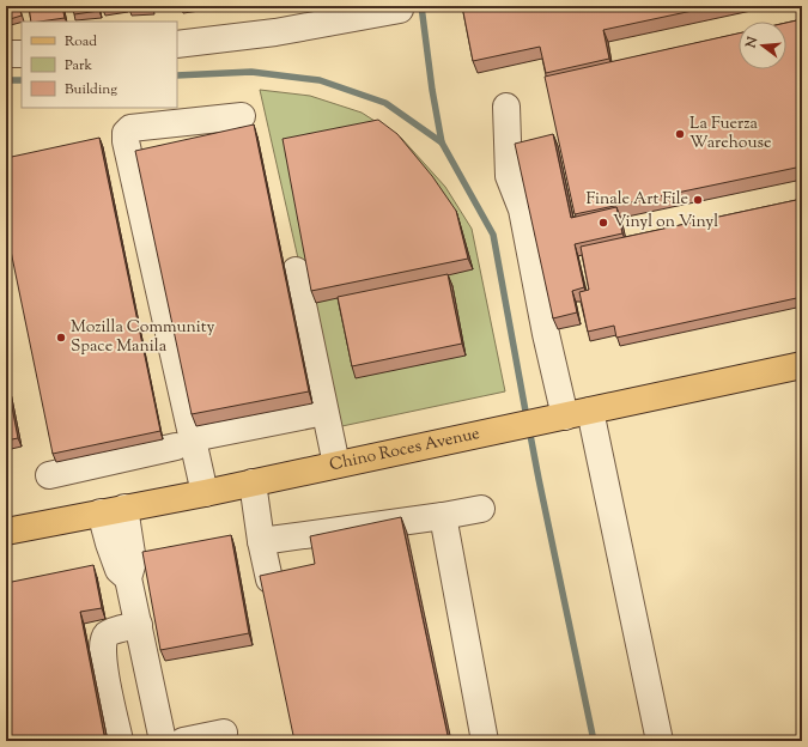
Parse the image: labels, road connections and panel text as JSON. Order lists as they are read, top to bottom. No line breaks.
{"streets":{"main road":["Chino Roces Avenue"]},"places":["La Fuerza Warehouse","Finale Art File","Vinyl on Vinyl","Mozilla Community Space Manila"],"legend":["Road","Park","Building"],"north":"left"}
